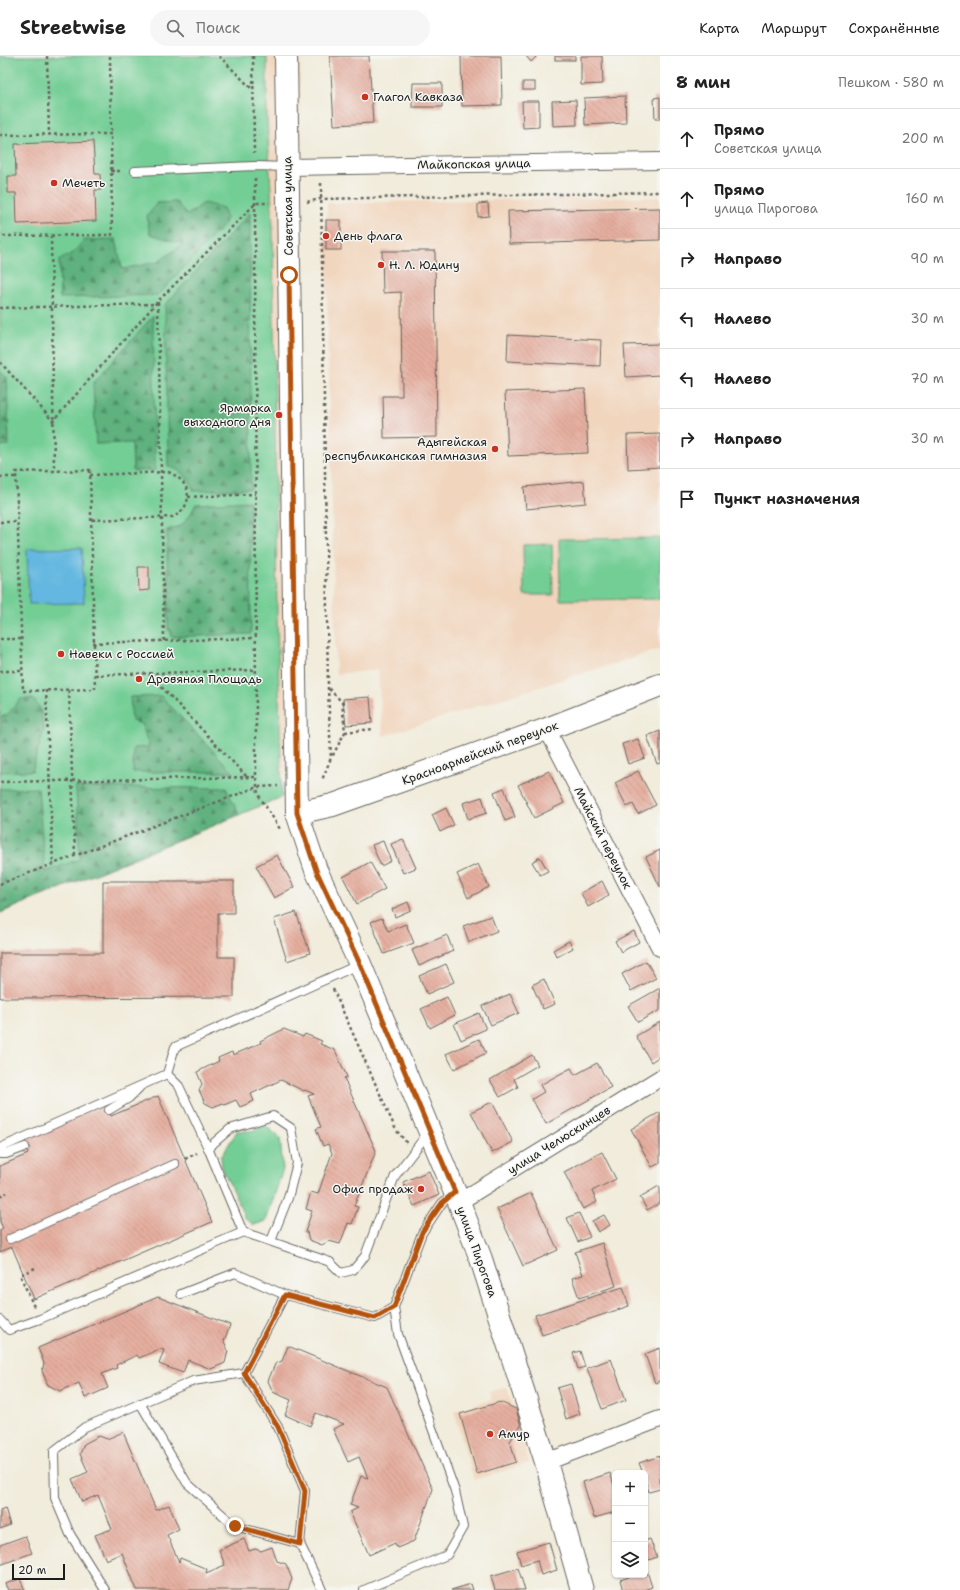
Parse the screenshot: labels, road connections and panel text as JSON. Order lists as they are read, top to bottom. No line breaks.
{"streets":{"street":["Майкопская улица","Советская улица","Красноармейский переулок","Майский переулок","улица Челюскинцев","улица Пирогова"]},"crossings":[["Майкопская улица","Советская улица"],["Советская улица","Красноармейский переулок"],["Советская улица","улица Пирогова"],["Красноармейский переулок","Майский переулок"],["Красноармейский переулок","улица Пирогова"],["улица Челюскинцев","улица Пирогова"]],"places":["Глагол Кавказа","Мечеть","День флага","Н. Л. Юдину","Ярмарка выходного дня","Адыгейская республиканская гимназия","Навеки с Россией","Дровяная Площадь","Офис продаж","Амур"],"scale_bar":"20 m","page":{"header":"Streetwise","search":"Поиск","nav":["Карта","Маршрут","Сохранённые"],"heading":["8 мин","Пешком · 580 m"],"list":[["Прямо","Советская улица","200 m"],["Прямо","улица Пирогова","160 m"],["Направо","90 m"],["Налево","30 m"],["Налево","70 m"],["Направо","30 m"],"Пункт назначения"],"map_buttons":["+","−"],"scale":"20 m"}}
